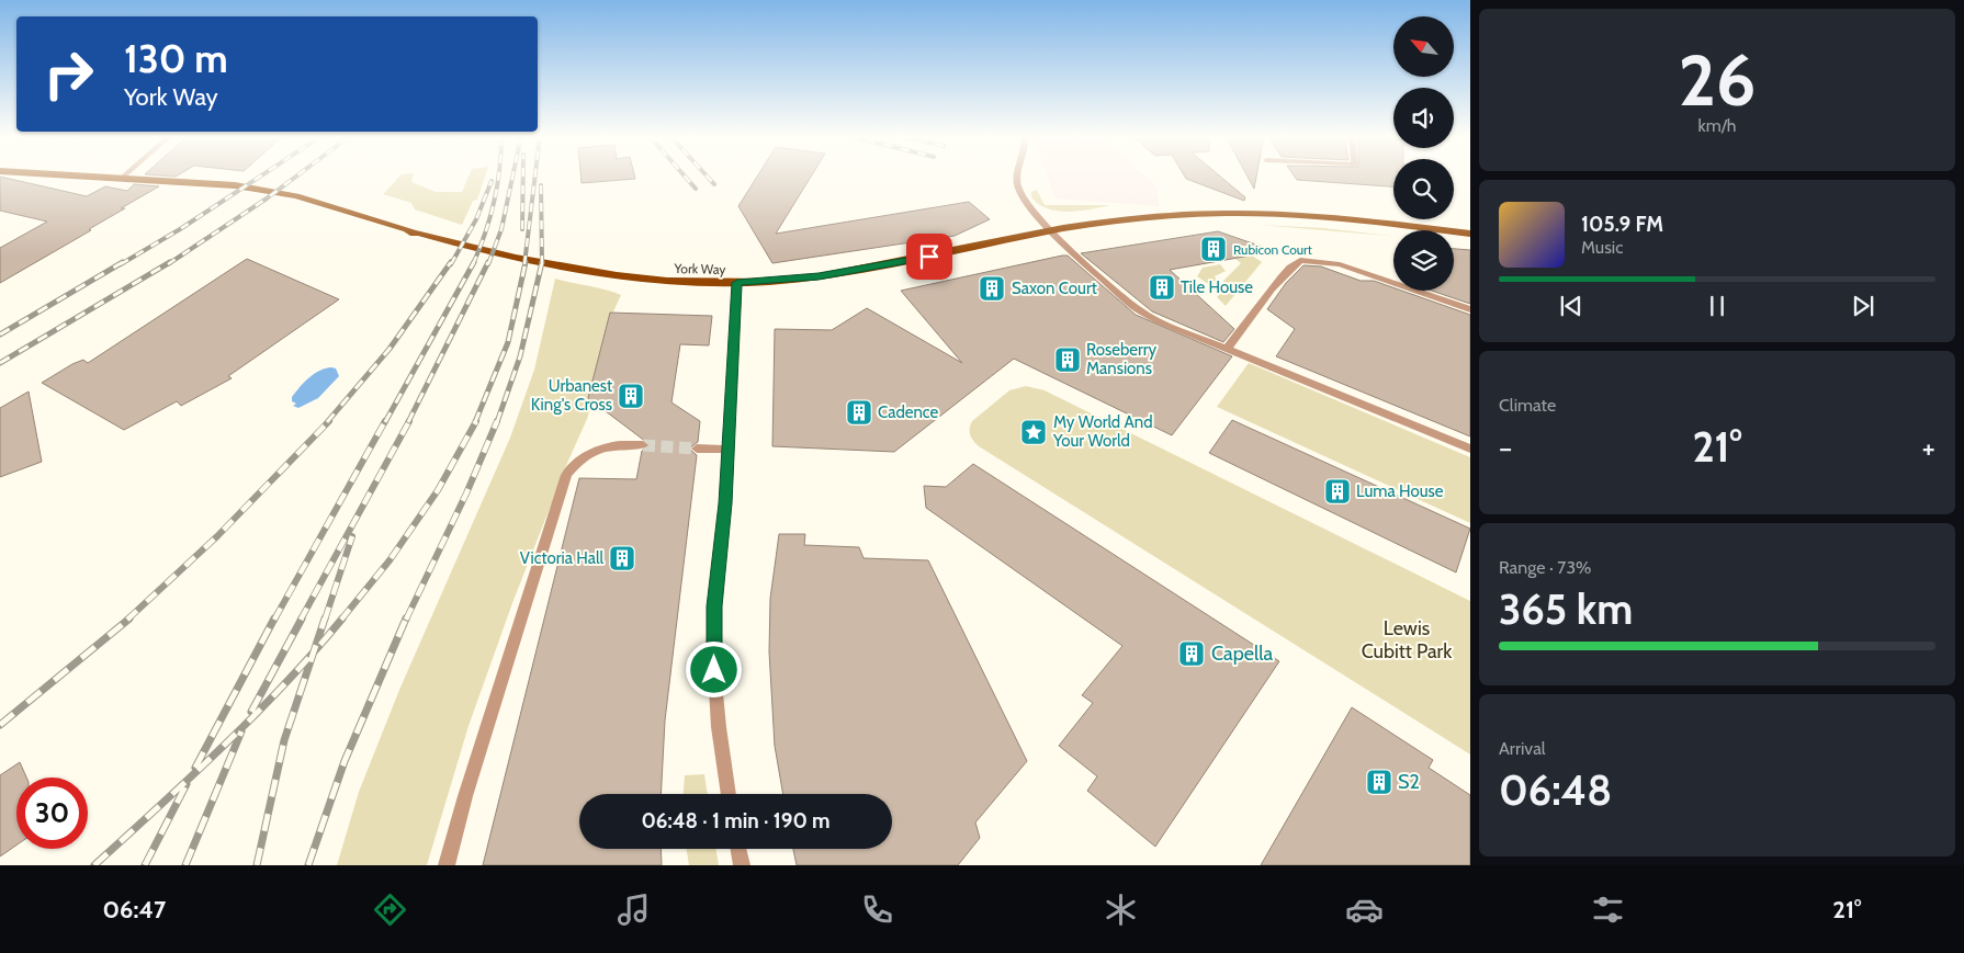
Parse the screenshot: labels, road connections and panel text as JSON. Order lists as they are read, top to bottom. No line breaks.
{"streets":{"main road":["York Way"]},"parks":["Lewis Cubitt Park"],"places":{"building":["Rubicon Court","Tile House","Saxon Court","Roseberry Mansions","Urbanest King's Cross","Cadence","Luma House","Victoria Hall","Capella","S2"],"place":["My World And Your World"]},"north":"top left","page":{"tile":[["26","km/h"],"Climate",["Range · 73%","365 km"],["Arrival","06:48"]],"turn":["130 m","York Way"],"song":["105.9 FM","Music"],"heat":["−","21°","+"],"limit":"30","trip":"06:48 · 1 min · 190 m","tabs":["06:47","21°"]}}
